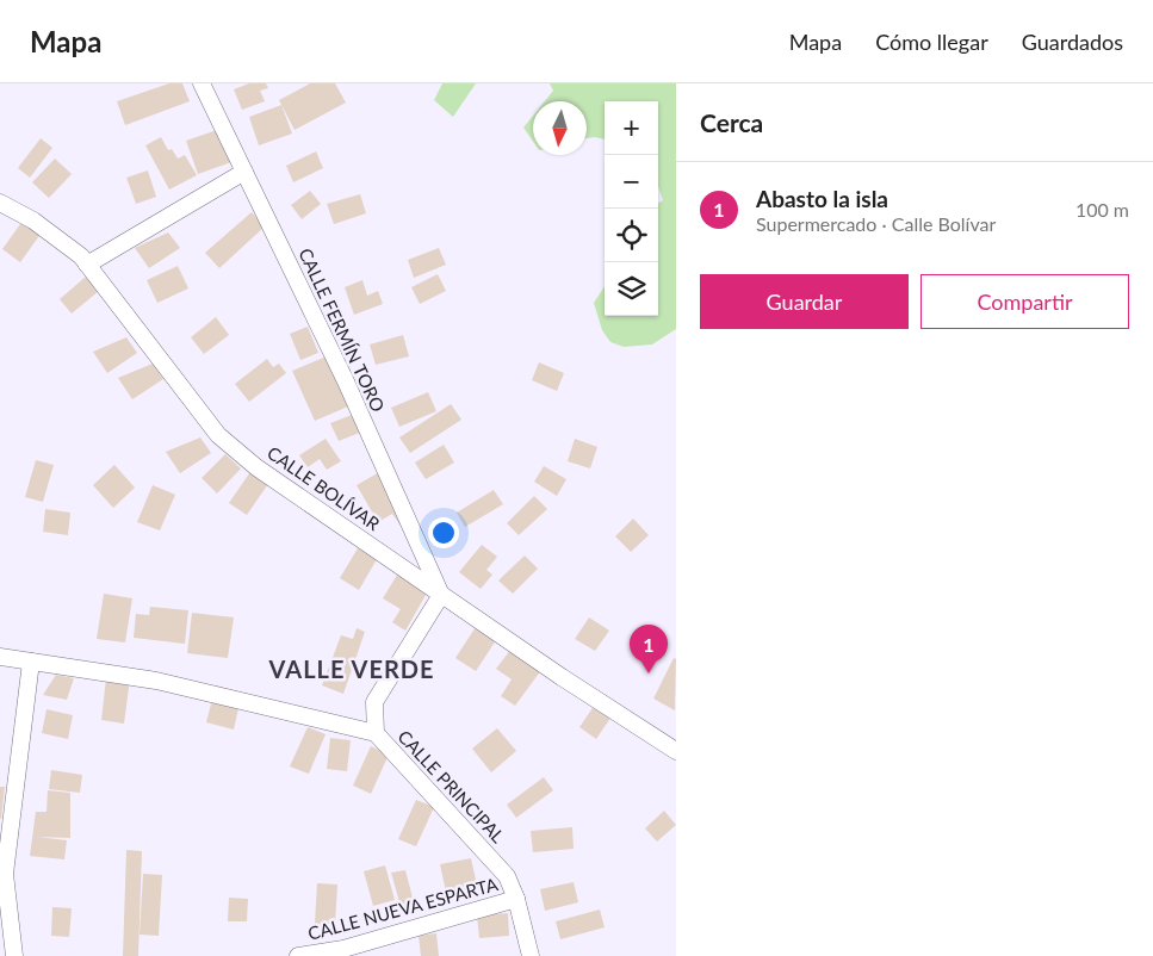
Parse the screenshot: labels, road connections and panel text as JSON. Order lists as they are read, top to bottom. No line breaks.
{"streets":{"street":["CALLE FERMÍN TORO","CALLE BOLÍVAR","CALLE PRINCIPAL","CALLE NUEVA ESPARTA"]},"crossings":[["CALLE FERMÍN TORO","CALLE BOLÍVAR"],["CALLE PRINCIPAL","CALLE NUEVA ESPARTA"]],"districts":["VALLE VERDE"],"north":"bottom","page":{"header":"Mapa","nav":["Mapa","Cómo llegar","Guardados"],"heading":"Cerca","map_buttons":["+","−"],"list":[{"mark":"1","name":"Abasto la isla","note":"Supermercado · Calle Bolívar","value":"100 m"}],"buttons":["Guardar","Compartir"],"pins":"1"}}
